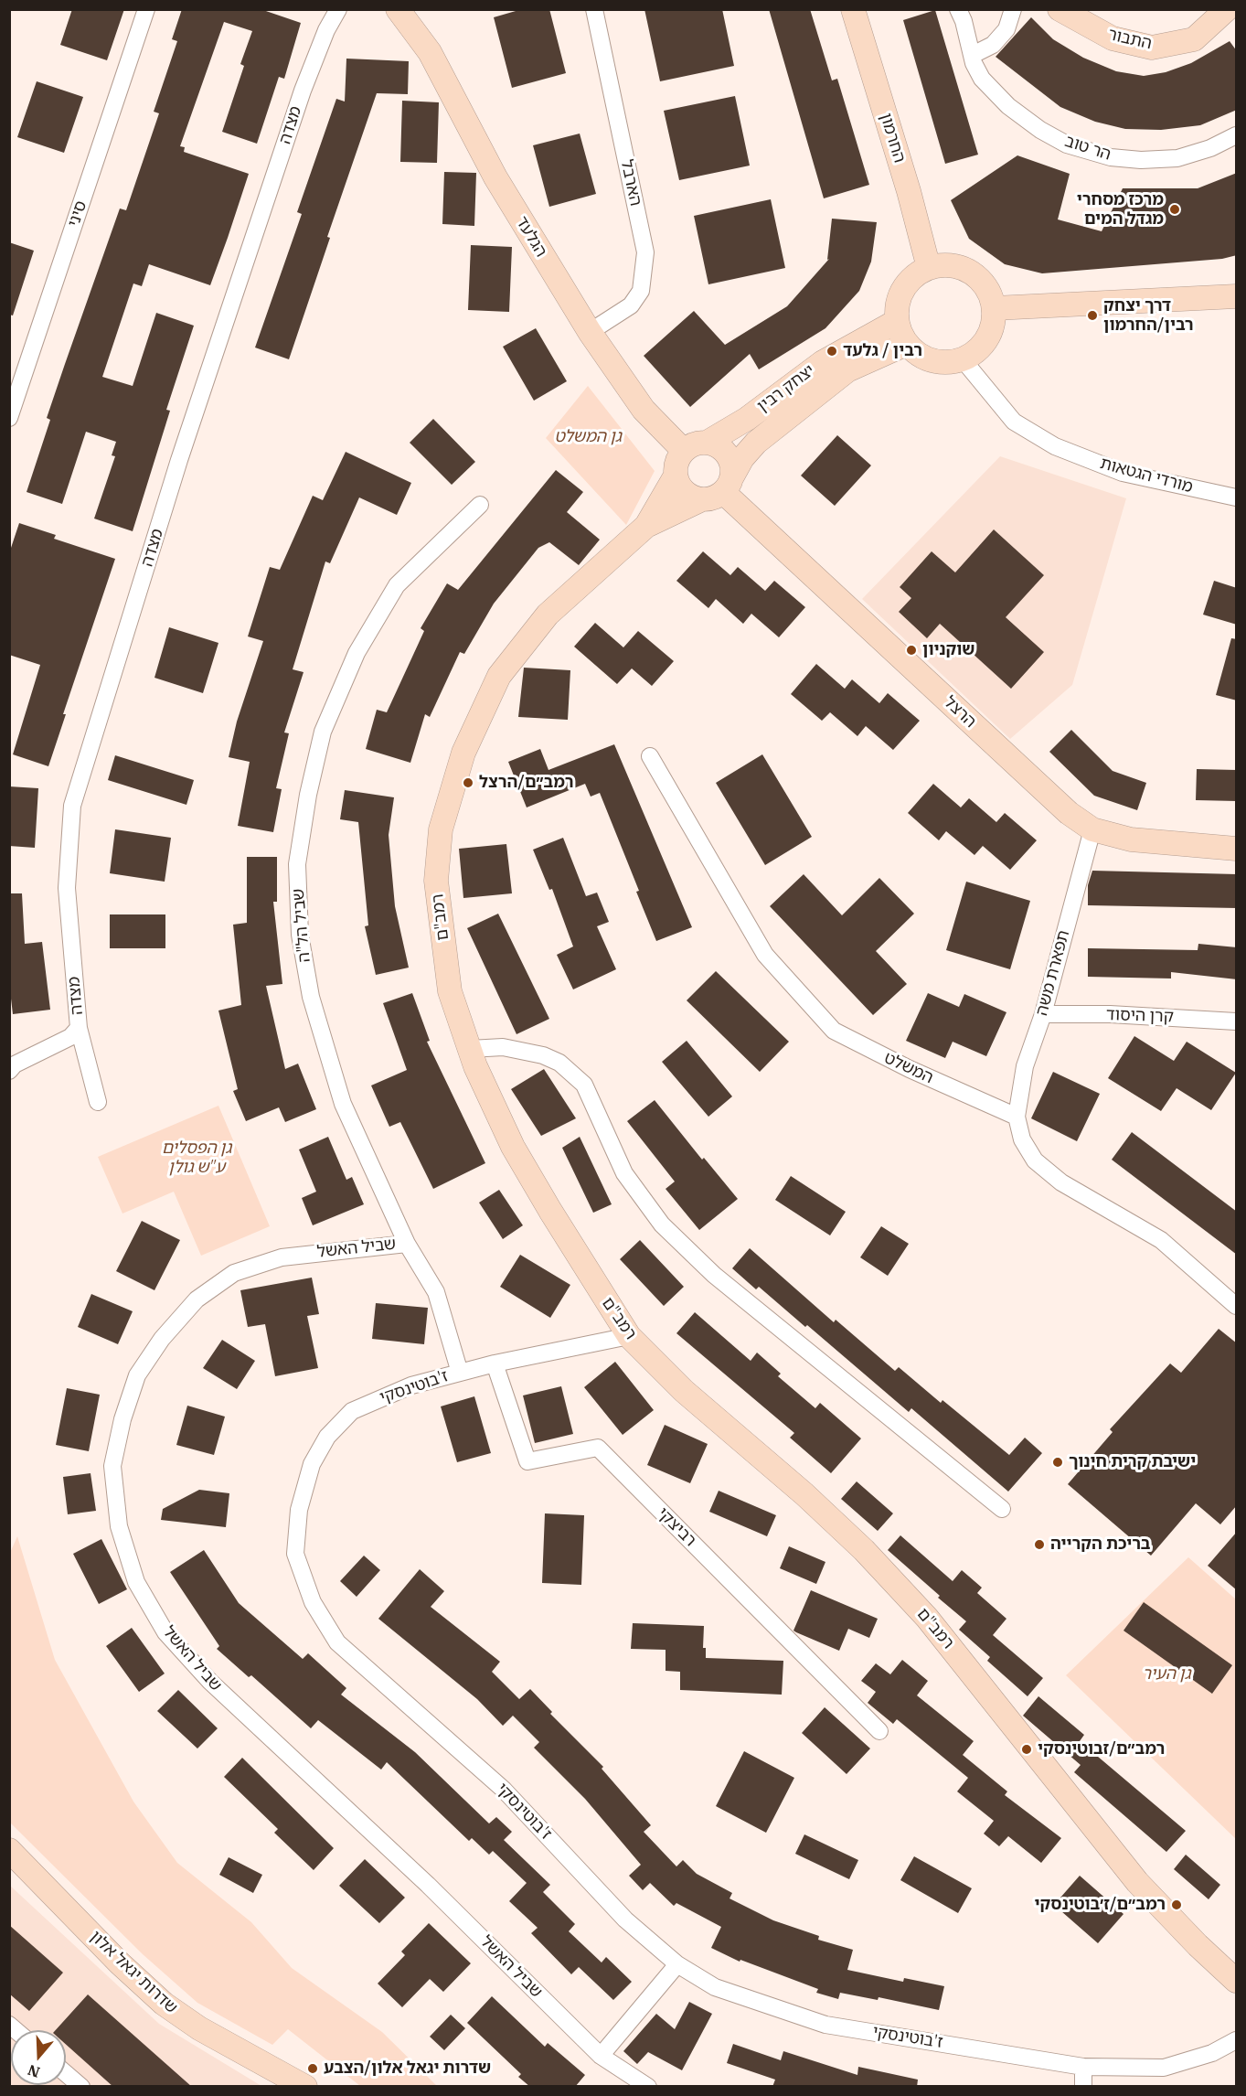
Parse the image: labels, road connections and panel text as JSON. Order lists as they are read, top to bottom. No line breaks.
{"streets":{"street":["התבור","מצדה","החרמון","הר טוב","הארבל","סיני","הגלעד","יצחק רבין","מורדי הגטאות","הרצל","רמב\"ם","שביל הל\"ה","תפארת משה","קרן היסוד","המשלט","שביל האשל","ז'בוטינסקי","רביצקי","שדרות יגאל אלון"]},"crossings":[["החרמון","יצחק רבין"],["החרמון","מורדי הגטאות"],["הארבל","הגלעד"],["הגלעד","יצחק רבין"],["הגלעד","הרצל"],["הגלעד","רמב\"ם"],["יצחק רבין","מורדי הגטאות"],["יצחק רבין","הרצל"],["יצחק רבין","רמב\"ם"],["הרצל","רמב\"ם"],["הרצל","תפארת משה"],["רמב\"ם","ז'בוטינסקי"],["שביל הל\"ה","שביל האשל"],["שביל הל\"ה","ז'בוטינסקי"],["תפארת משה","קרן היסוד"],["תפארת משה","המשלט"],["ז'בוטינסקי","רביצקי"]],"parks":["גן המשלט","גן הפסלים ע\"ש גולן","גן העיר"],"places":["מרכז מסחרי מגדל המים","דרך יצחק רבין/החרמון","רבין / גלעד","שוקניון","רמב״ם/הרצל","ישיבת קרית חינוך","בריכת הקרייה","רמב״ם/זבוטינסקי","רמב״ם/ז׳בוטינסקי","שדרות יגאל אלון/הצבע"],"north":"bottom"}
